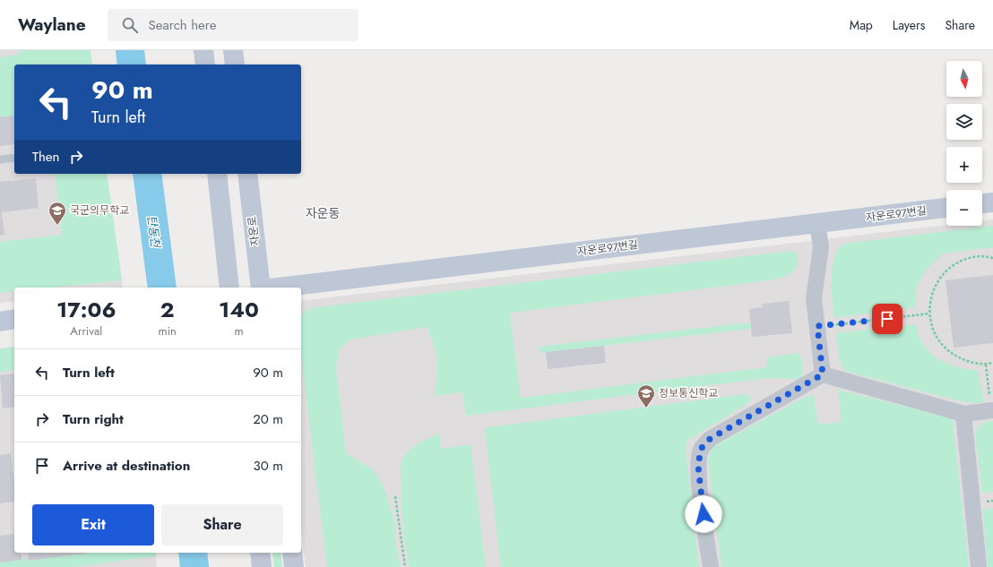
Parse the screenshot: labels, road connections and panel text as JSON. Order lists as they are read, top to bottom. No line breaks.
{"streets":{"street":["자운로97번길","자운로"]},"districts":["자운동"],"water":["탄동천"],"places":{"school or university":["국군의무학교","정보통신학교"]},"north":"bottom","page":{"header":"Waylane","search":"Search here","nav":["Map","Layers","Share"],"map_buttons":["+","−"],"turn":["90 m","Turn left"],"then":"Then","eta":["17:06","Arrival","2","min","140","m"],"list":[{"name":"Turn left","value":"90 m"},{"name":"Turn right","value":"20 m"},{"name":"Arrive at destination","value":"30 m"}],"buttons":["Exit","Share"]}}
